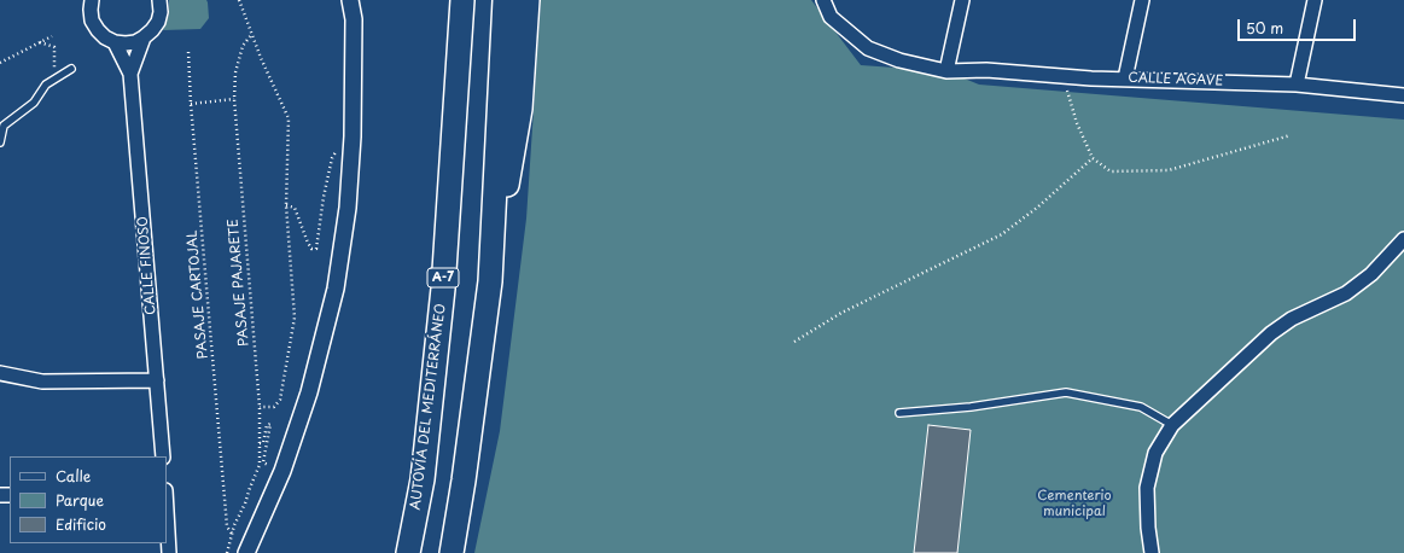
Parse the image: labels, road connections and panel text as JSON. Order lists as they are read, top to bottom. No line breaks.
{"streets":{"highway":["A-7","AUTOVÍA DEL MEDITERRÁNEO"],"street":["CALLE AGAVE","CALLE FINOSO"],"path":["PASAJE PAJARETE","PASAJE CARTOJAL"]},"crossings":[["PASAJE PAJARETE","PASAJE CARTOJAL"]],"parks":["Cementerio municipal"],"legend":["Calle","Parque","Edificio"],"scale_bar":"50 m"}
